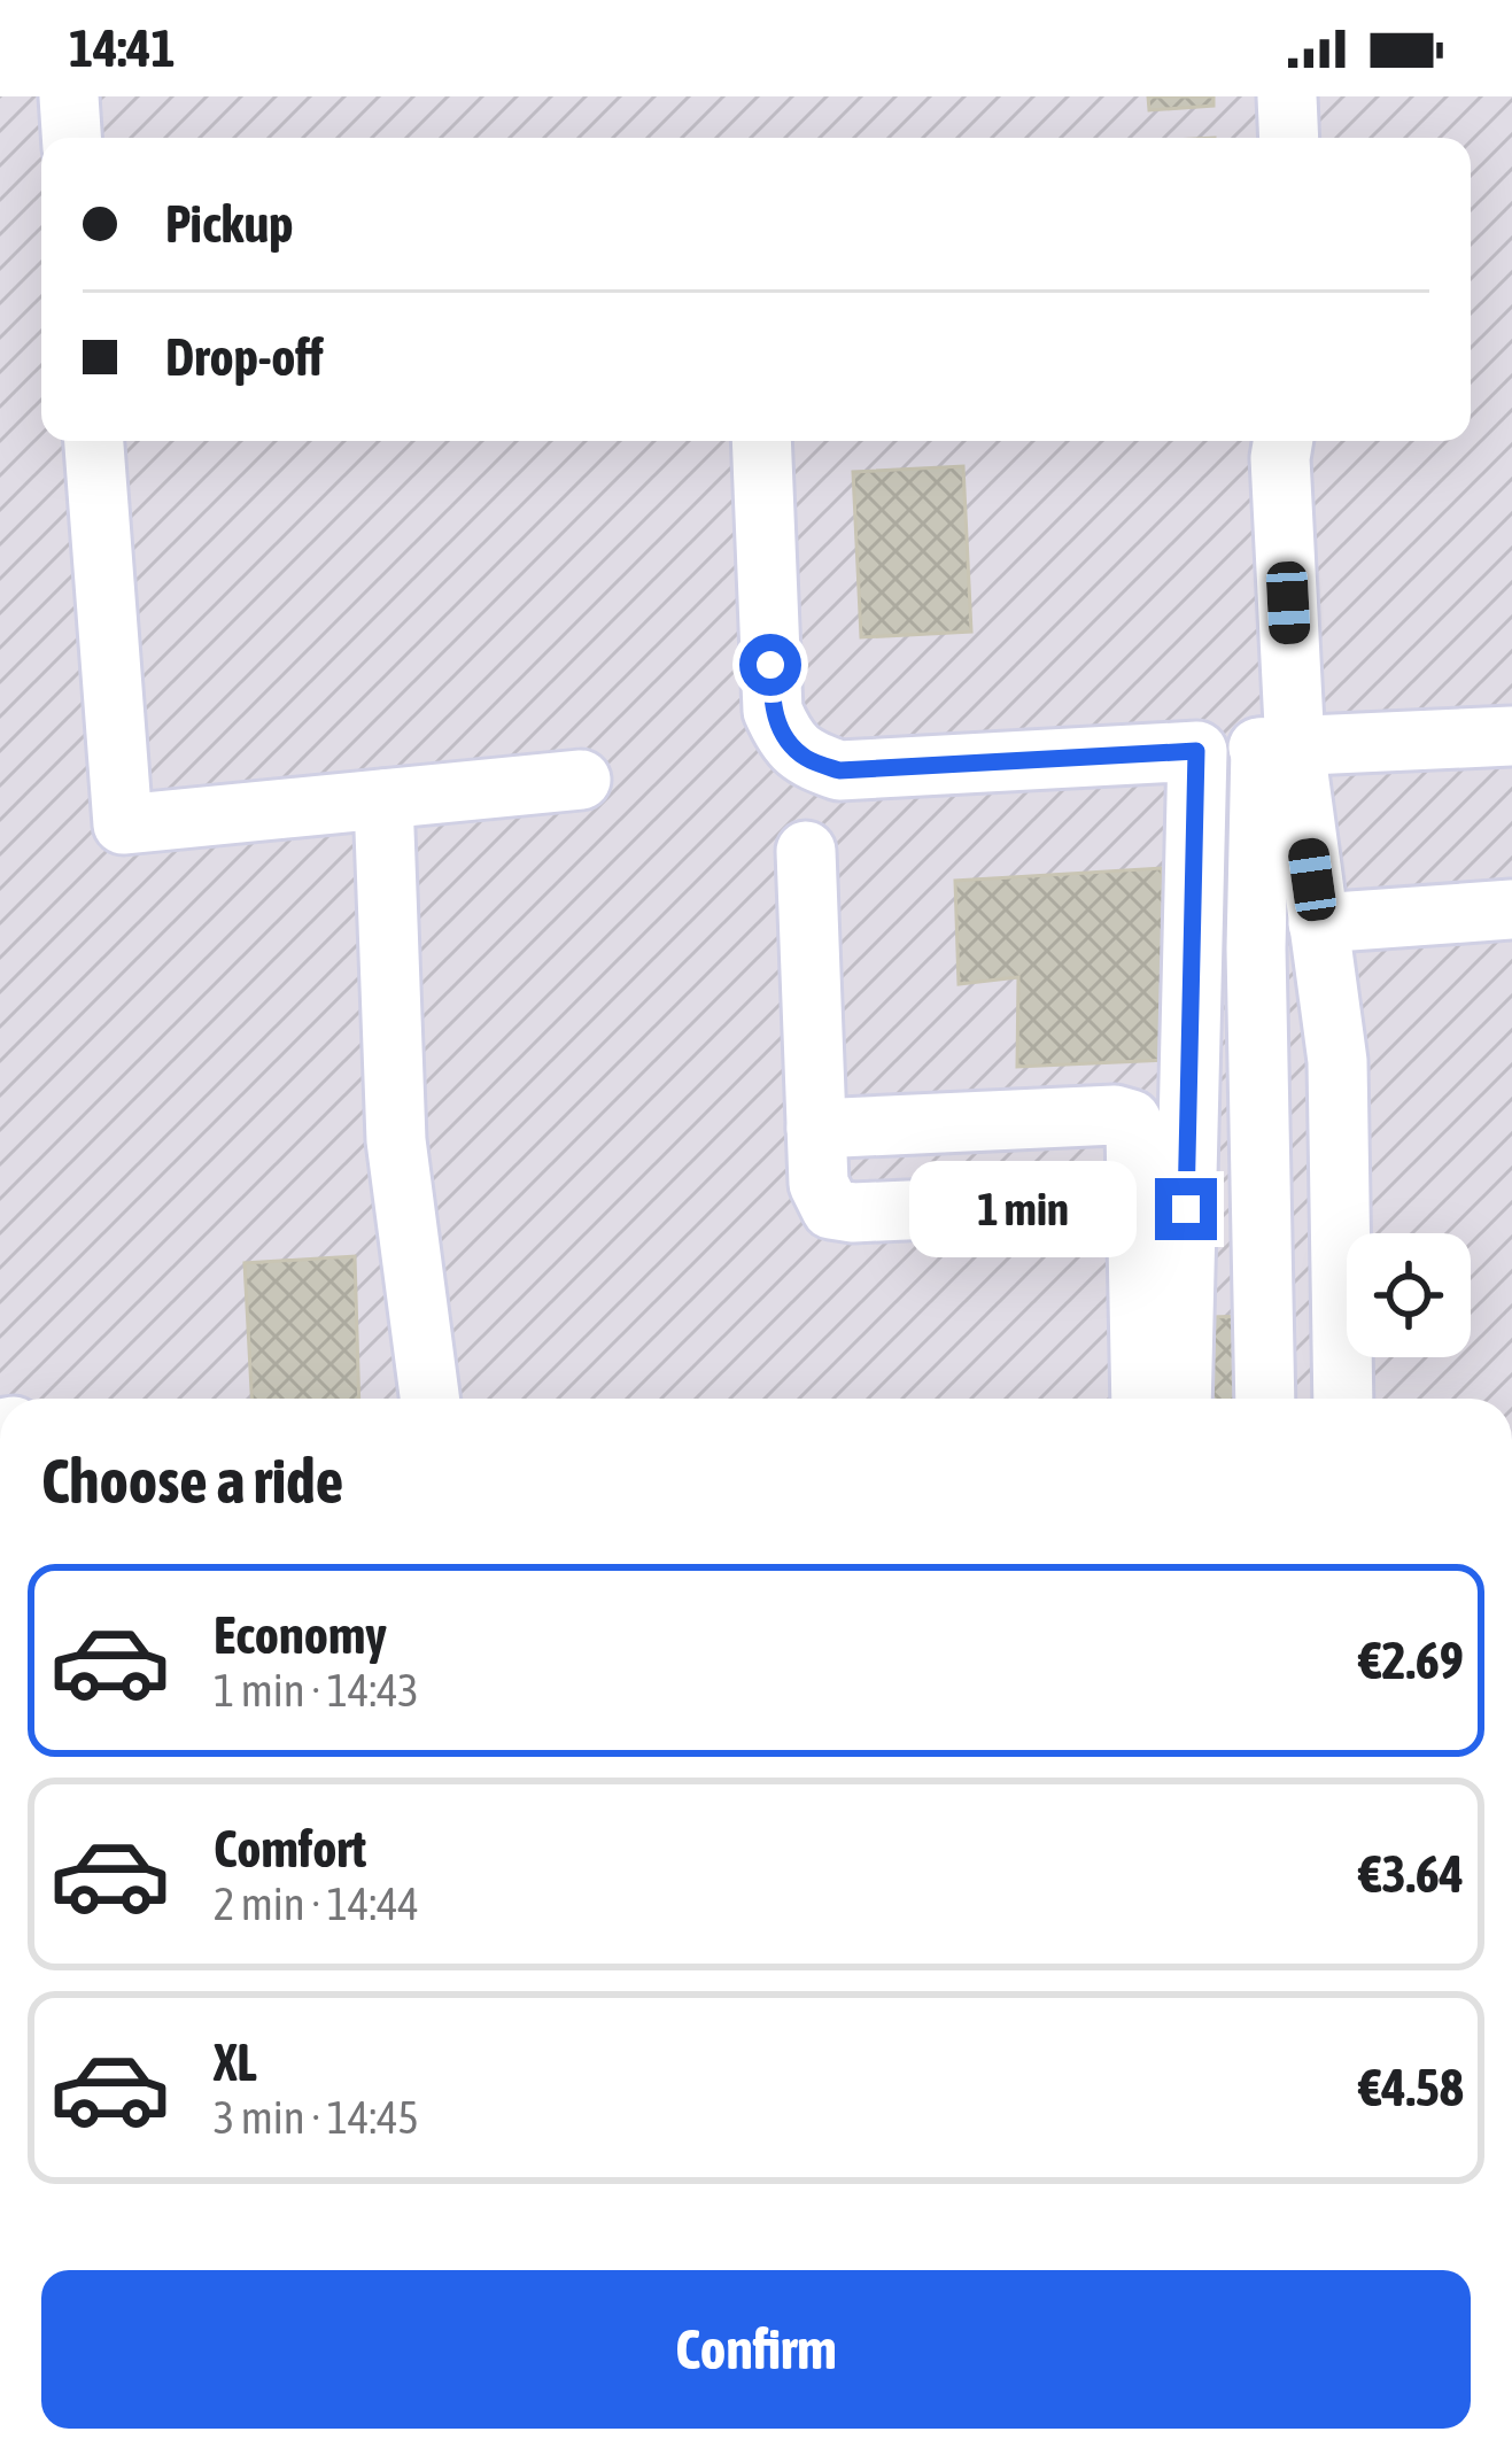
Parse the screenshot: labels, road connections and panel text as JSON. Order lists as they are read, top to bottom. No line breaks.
{"page":{"status":"14:41","banner":["Pickup","Drop-off"],"bubble":"1 min","heading":"Choose a ride","list":[{"name":"Economy","note":"1 min · 14:43","value":"€2.69"},{"name":"Comfort","note":"2 min · 14:44","value":"€3.64"},{"name":"XL","note":"3 min · 14:45","value":"€4.58"}],"buttons":"Confirm"}}
